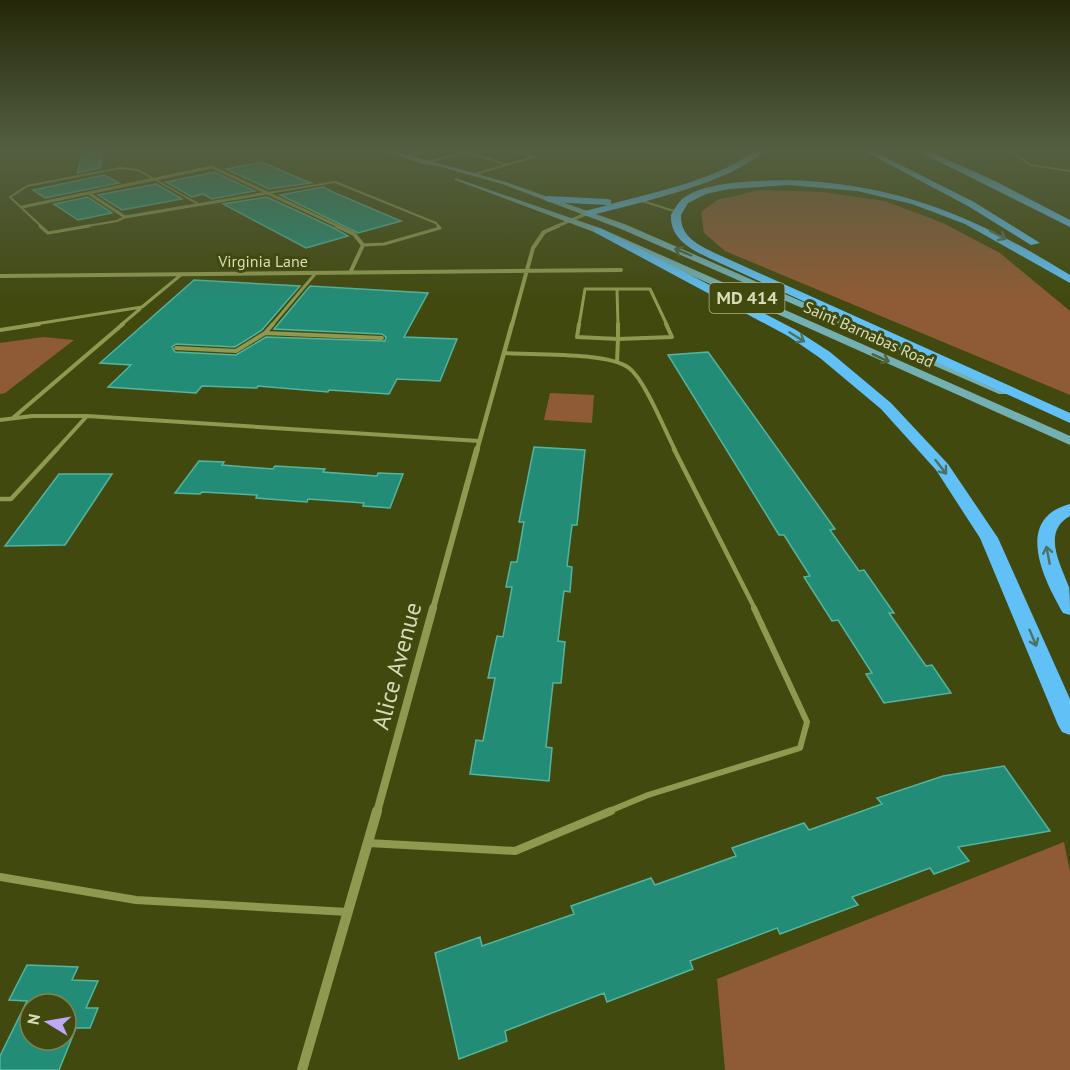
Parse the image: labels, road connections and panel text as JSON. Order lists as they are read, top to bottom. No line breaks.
{"streets":{"main road":["MD 414","Saint Barnabas Road"],"street":["Virginia Lane","Alice Avenue"]},"crossings":[["Virginia Lane","Alice Avenue"]],"north":"left"}
